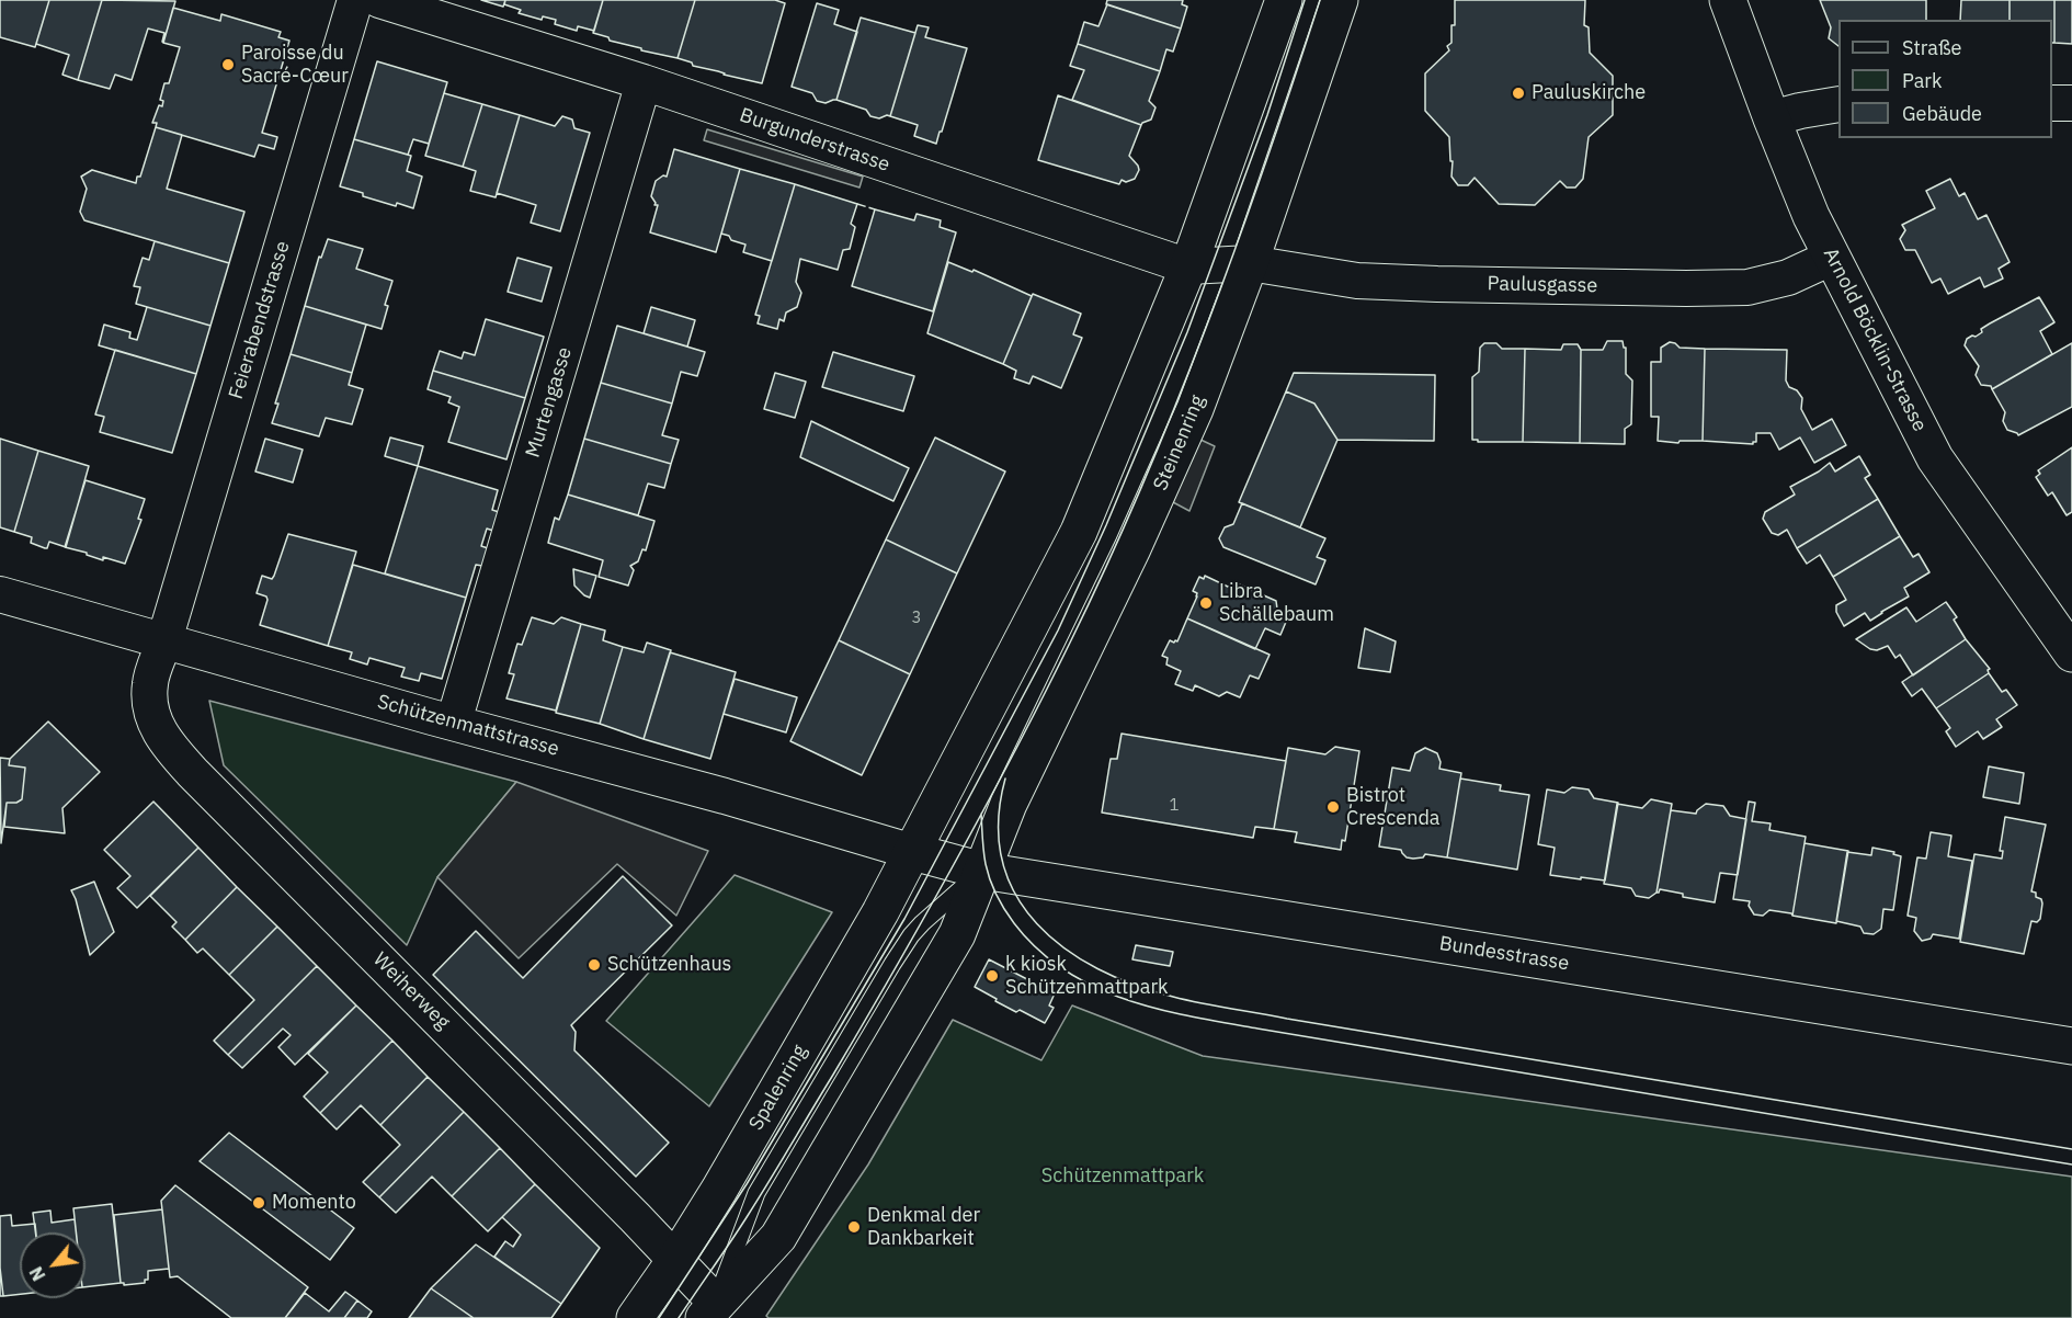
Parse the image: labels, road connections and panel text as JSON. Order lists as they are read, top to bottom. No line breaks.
{"streets":{"main road":["Arnold Böcklin-Strasse","Steinenring","Bundesstrasse","Spalenring"],"street":["Burgunderstrasse","Paulusgasse","Feierabendstrasse","Murtengasse","Schützenmattstrasse","Weiherweg"]},"crossings":[["Burgunderstrasse","Paulusgasse"],["Burgunderstrasse","Murtengasse"],["Burgunderstrasse","Steinenring"],["Paulusgasse","Arnold Böcklin-Strasse"],["Paulusgasse","Steinenring"],["Feierabendstrasse","Schützenmattstrasse"],["Feierabendstrasse","Weiherweg"],["Murtengasse","Schützenmattstrasse"],["Steinenring","Bundesstrasse"],["Schützenmattstrasse","Bundesstrasse"],["Schützenmattstrasse","Weiherweg"],["Schützenmattstrasse","Spalenring"],["Bundesstrasse","Spalenring"],["Weiherweg","Spalenring"]],"parks":["Schützenmattpark"],"places":["Paroisse du Sacré-Cœur","Pauluskirche","Libra Schällebaum","Bistrot Crescenda","Schützenhaus","k kiosk Schützenmattpark","Momento","Denkmal der Dankbarkeit"],"house_numbers":["3","1"],"legend":["Straße","Park","Gebäude"],"north":"bottom left"}
